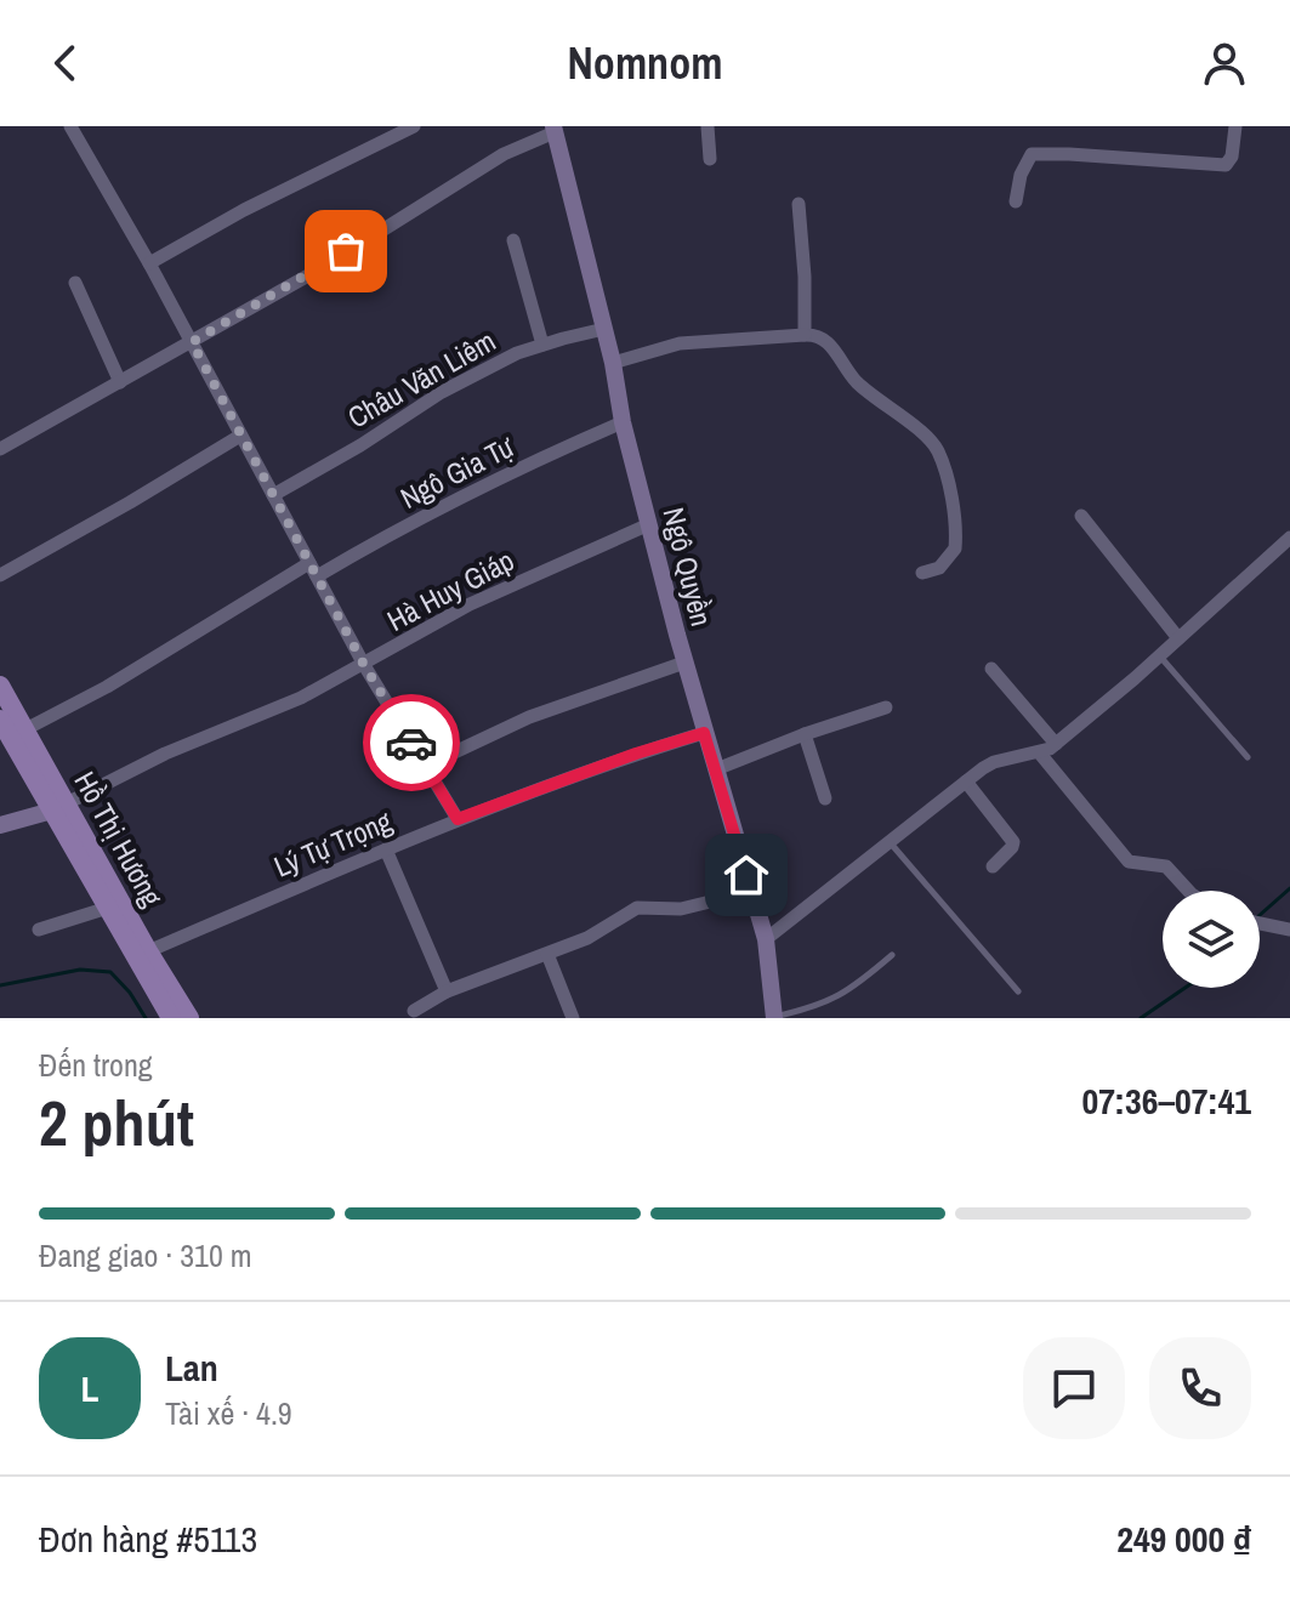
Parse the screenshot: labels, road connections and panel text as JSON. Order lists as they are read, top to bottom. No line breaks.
{"streets":{"main road":["Hồ Thị Hương"],"street":["Châu Văn Liêm","Ngô Gia Tự","Ngô Quyền","Hà Huy Giáp","Lý Tự Trọng"]},"crossings":[["Châu Văn Liêm","Ngô Quyền"],["Ngô Gia Tự","Ngô Quyền"],["Ngô Gia Tự","Hồ Thị Hương"],["Ngô Quyền","Hà Huy Giáp"],["Ngô Quyền","Lý Tự Trọng"],["Hà Huy Giáp","Hồ Thị Hương"],["Hồ Thị Hương","Lý Tự Trọng"]],"page":{"header":"Nomnom","heading":["2 phút","Đến trong","07:36–07:41"],"panel":["Lan","Tài xế · 4.9","Đơn hàng #5113","249 000 ₫"],"bar":"Đang giao · 310 m","round":"L"}}
